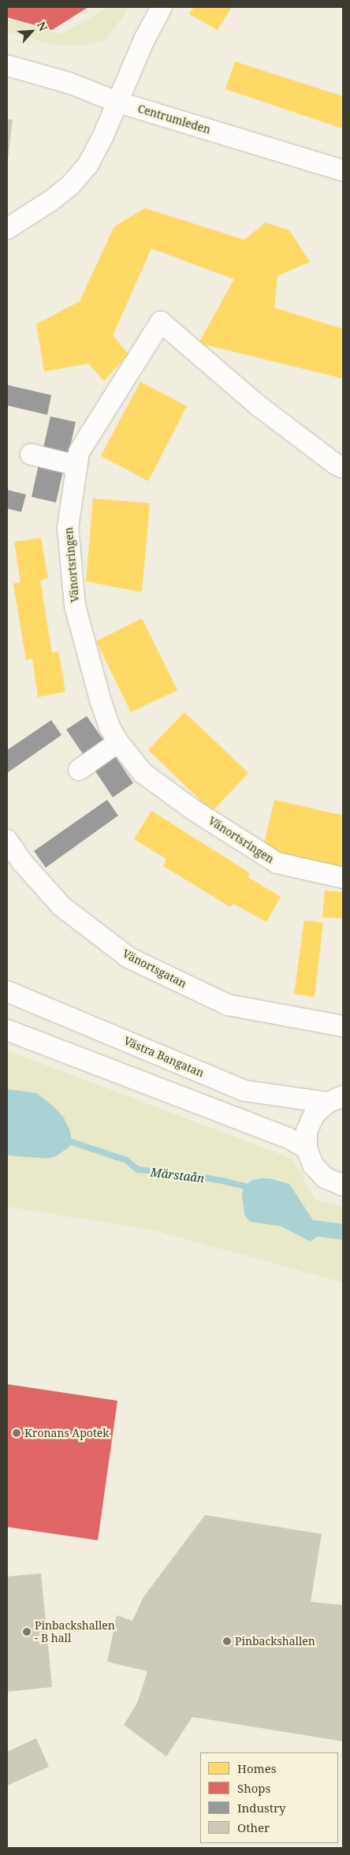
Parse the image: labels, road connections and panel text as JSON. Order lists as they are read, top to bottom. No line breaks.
{"streets":{"street":["Centrumleden","Vänortsringen","Vänortsgatan","Västra Bangatan"]},"water":["Märstaån"],"places":["Kronans Apotek","Pinbackshallen - B hall","Pinbackshallen"],"legend":["Homes","Shops","Industry","Other"],"north":"top right"}
